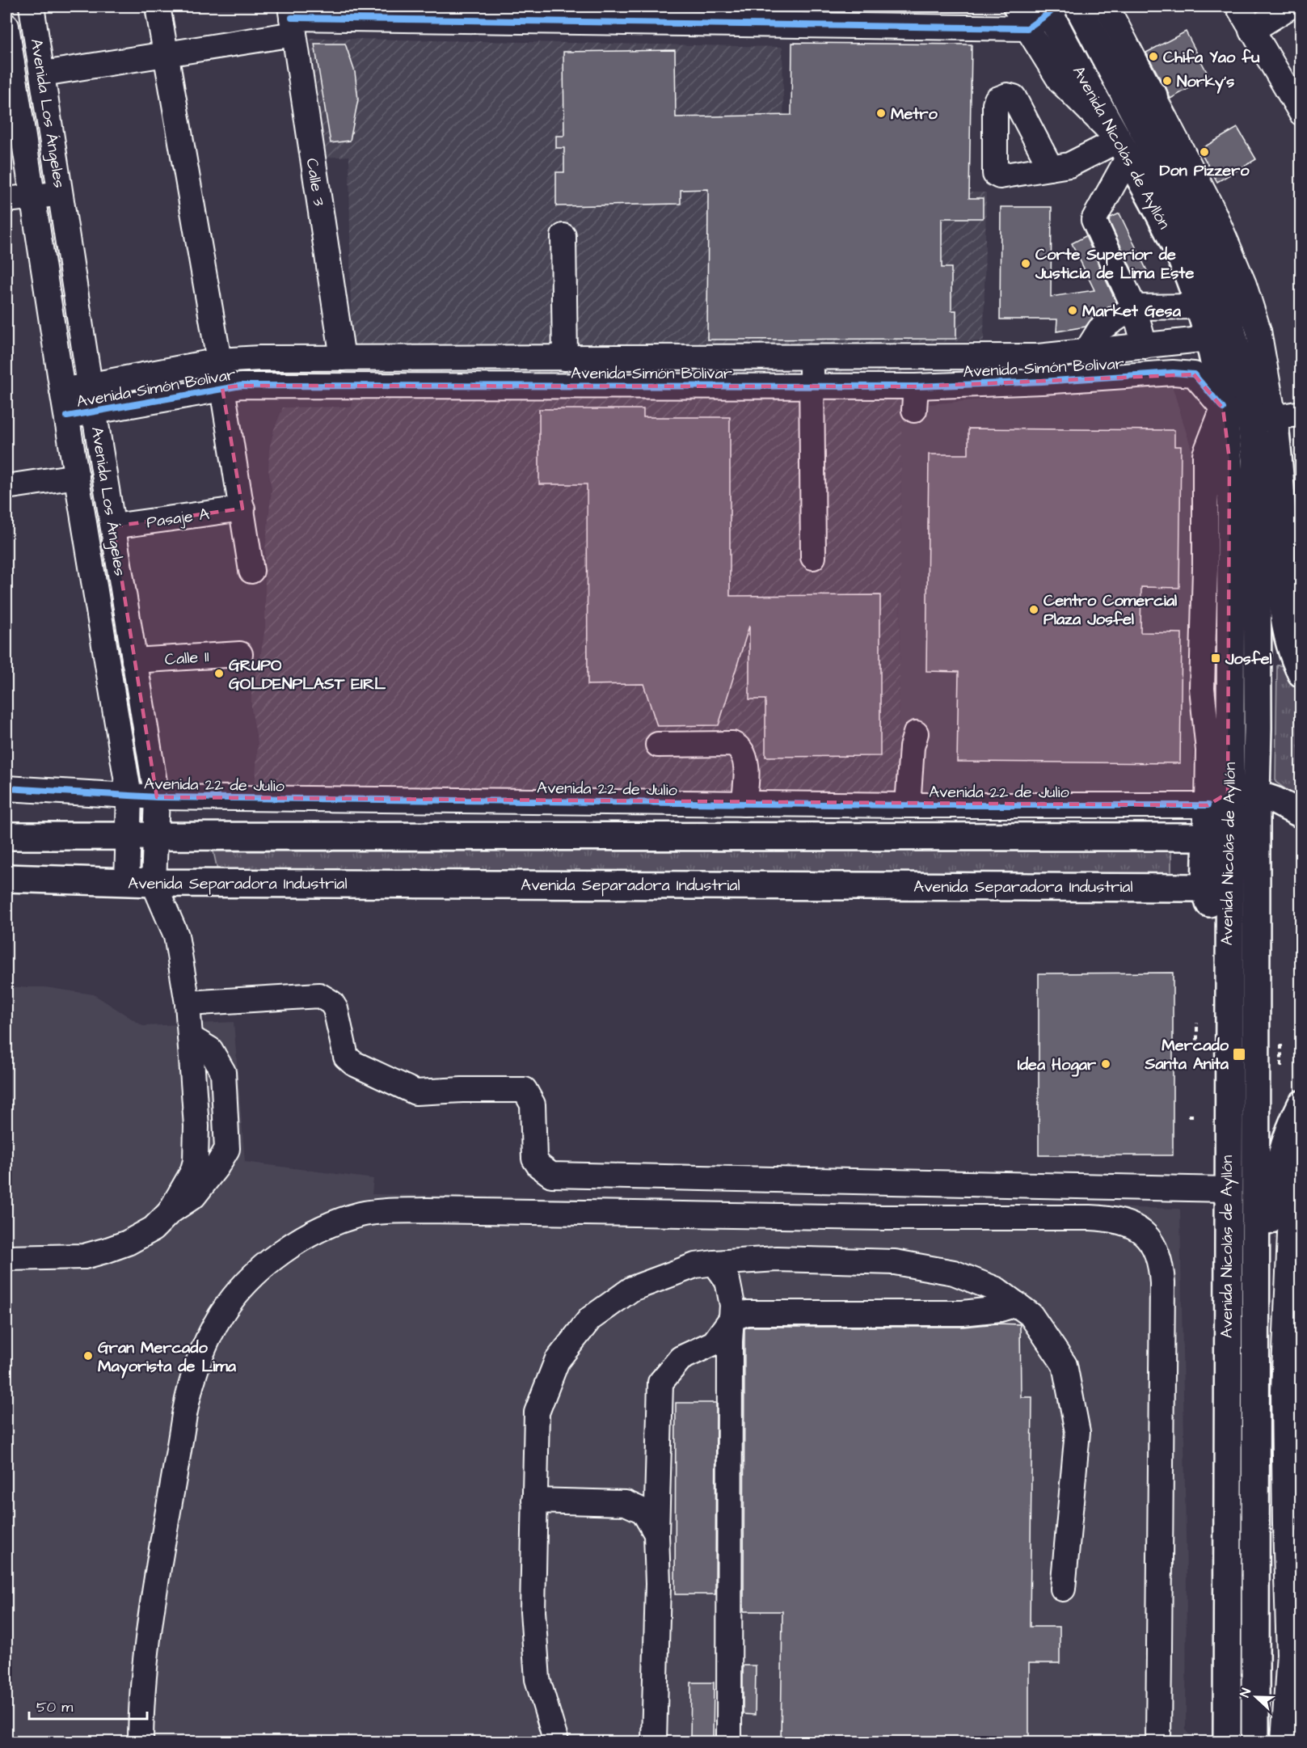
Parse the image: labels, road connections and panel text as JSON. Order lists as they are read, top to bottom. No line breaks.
{"streets":{"main road":["Avenida Nicolás de Ayllón","Avenida Separadora Industrial"],"street":["Avenida Los Ángeles","Calle 3","Avenida Simón Bolivar","Pasaje A","Calle 11","Avenida 22 de Julio"]},"crossings":[["Avenida Los Ángeles","Avenida Simón Bolivar"],["Avenida Los Ángeles","Pasaje A"],["Avenida Los Ángeles","Calle 11"],["Avenida Los Ángeles","Avenida 22 de Julio"],["Avenida Los Ángeles","Avenida Separadora Industrial"],["Avenida Nicolás de Ayllón","Avenida Simón Bolivar"],["Avenida Nicolás de Ayllón","Avenida 22 de Julio"],["Calle 3","Avenida Simón Bolivar"]],"places":{"other":["Chifa Yao fu","Norky's","Metro","Don Pizzero","Corte Superior de Justicia de Lima Este","Market Gesa","Centro Comercial Plaza Josfel","GRUPO GOLDENPLAST EIRL","Idea Hogar","Gran Mercado Mayorista de Lima"],"transit":["Josfel","Mercado Santa Anita"]},"scale_bar":"50 m","north":"left"}
